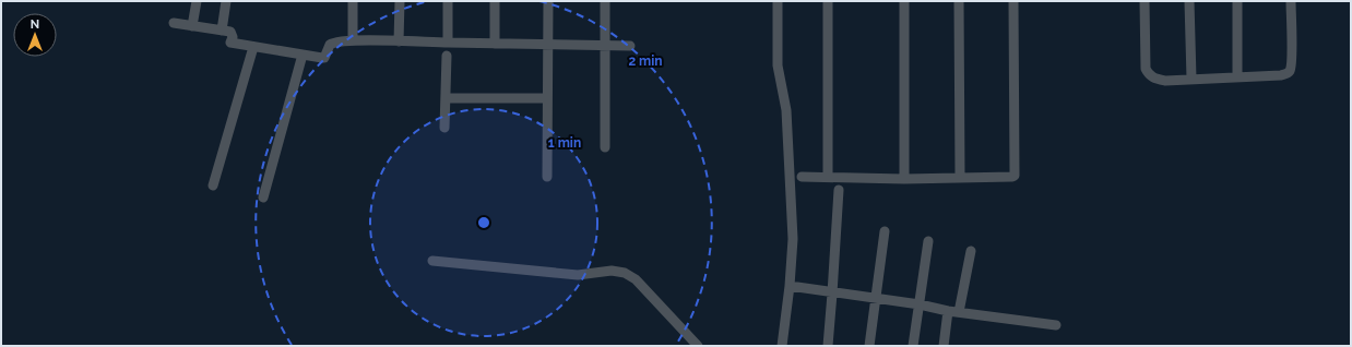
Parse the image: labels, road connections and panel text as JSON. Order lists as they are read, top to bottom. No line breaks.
{"north":"top","rings":["2 min","1 min"]}
